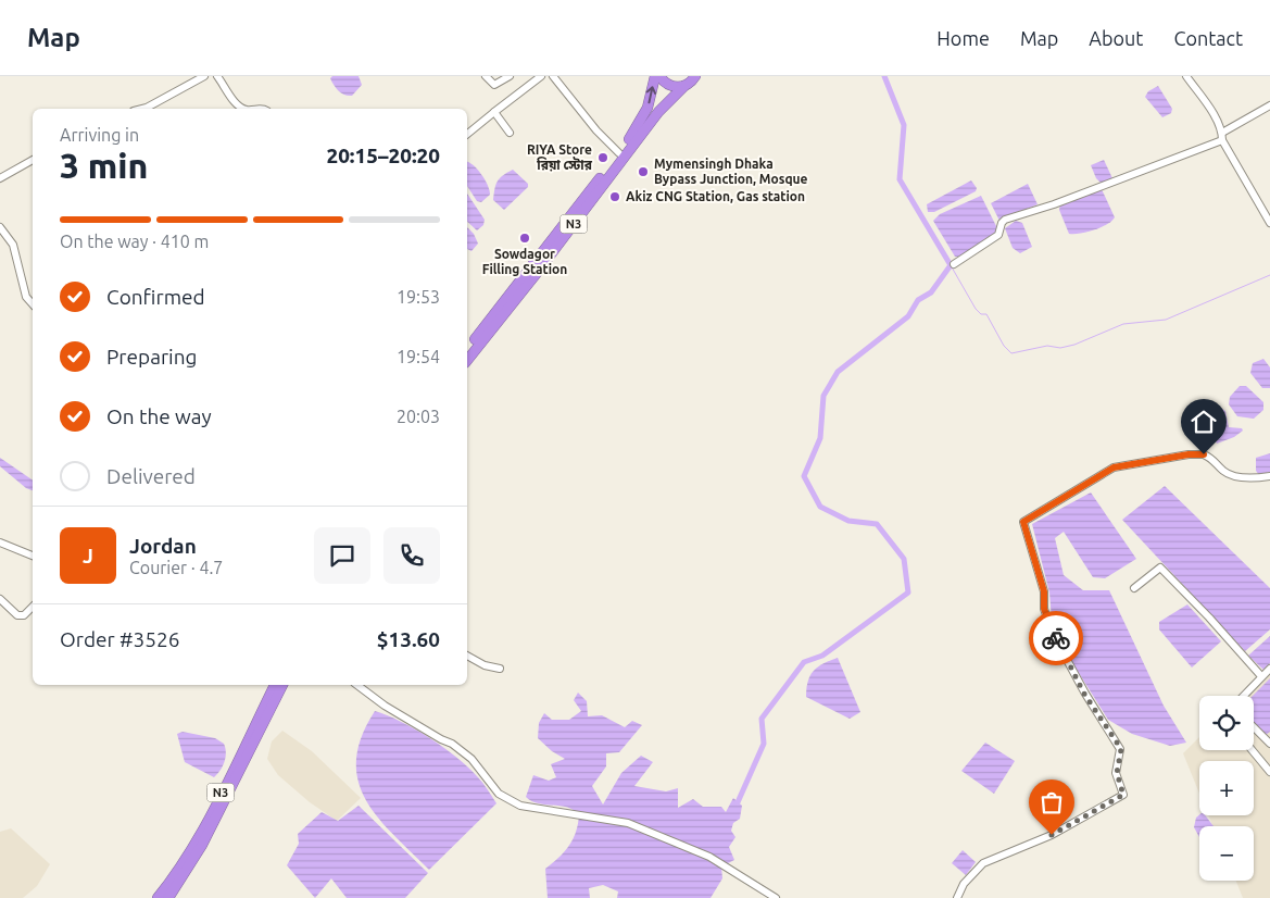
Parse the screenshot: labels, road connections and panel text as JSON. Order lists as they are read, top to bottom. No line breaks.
{"streets":{"highway":["N3"]},"places":["RIYA Store রিয়া স্টোর","Mymensingh Dhaka Bypass Junction, Mosque","Akiz CNG Station, Gas station","Sowdagor Filling Station"],"page":{"header":"Map","nav":["Home","Map","About","Contact"],"heading":["3 min","Arriving in","20:15–20:20"],"panel":["Jordan","Courier · 4.7","Order #3526","$13.60"],"bar":"On the way · 410 m","list":[["Confirmed","19:53"],["Preparing","19:54"],["On the way","20:03"],"Delivered"],"round":"J","map_buttons":["+","−"]}}
